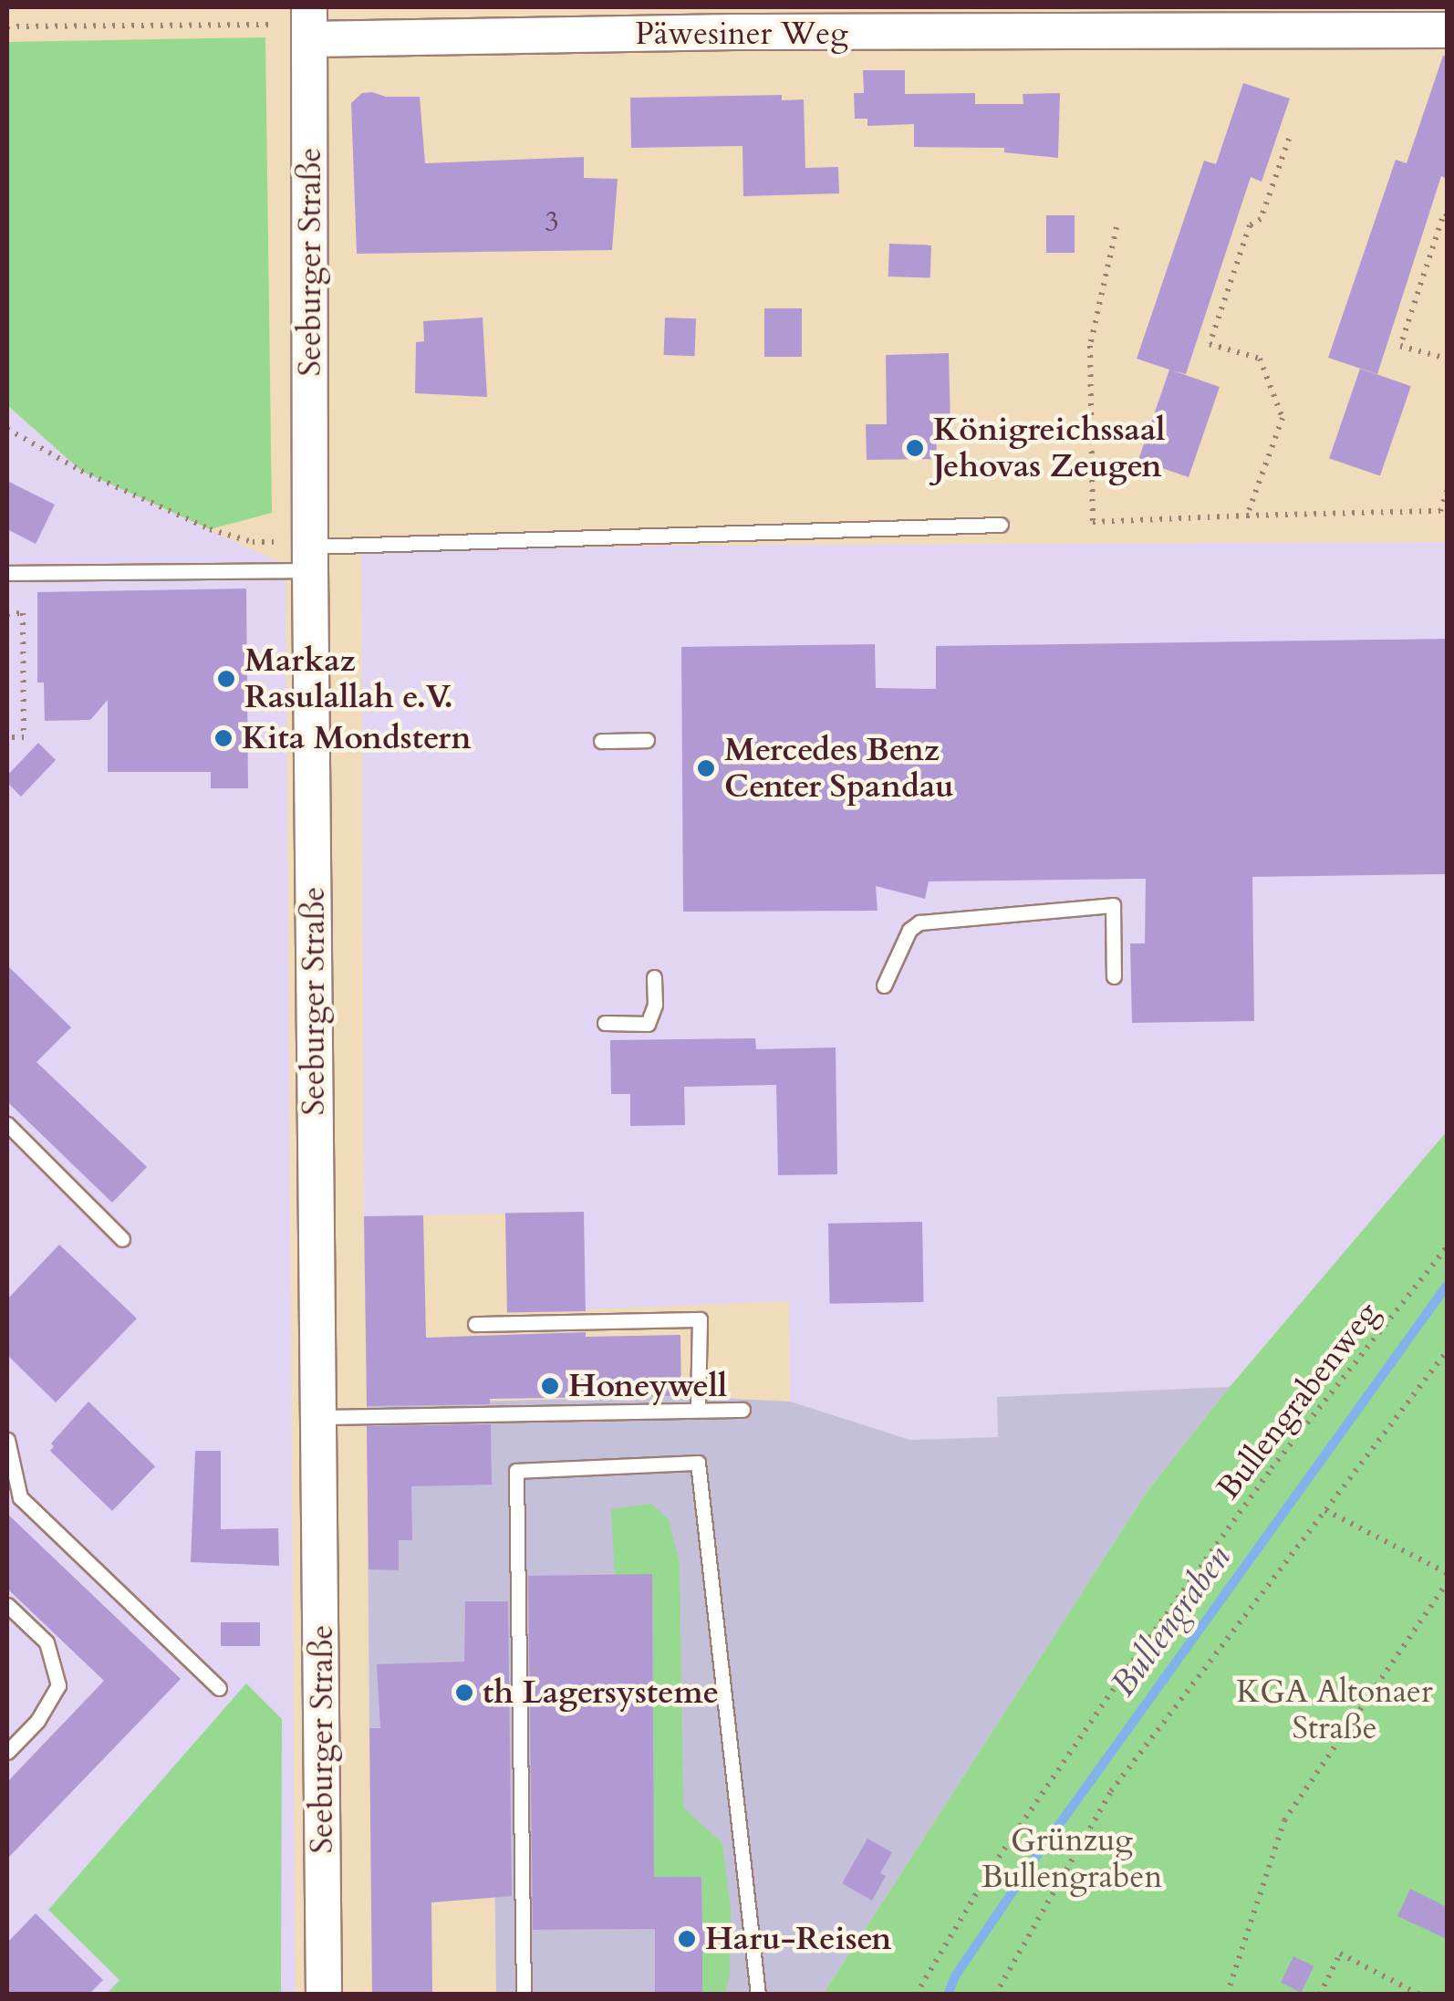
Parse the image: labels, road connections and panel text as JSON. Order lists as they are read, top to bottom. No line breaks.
{"streets":{"street":["Päwesiner Weg","Seeburger Straße"],"path":["Bullengrabenweg"]},"crossings":[["Päwesiner Weg","Seeburger Straße"]],"water":["Bullengraben"],"parks":["KGA Altonaer Straße","Grünzug Bullengraben"],"places":["Königreichssaal Jehovas Zeugen","Markaz Rasulallah e.V.","Kita Mondstern","Mercedes Benz Center Spandau","Honeywell","th Lagersysteme","Haru-Reisen"],"house_numbers":["3"]}
